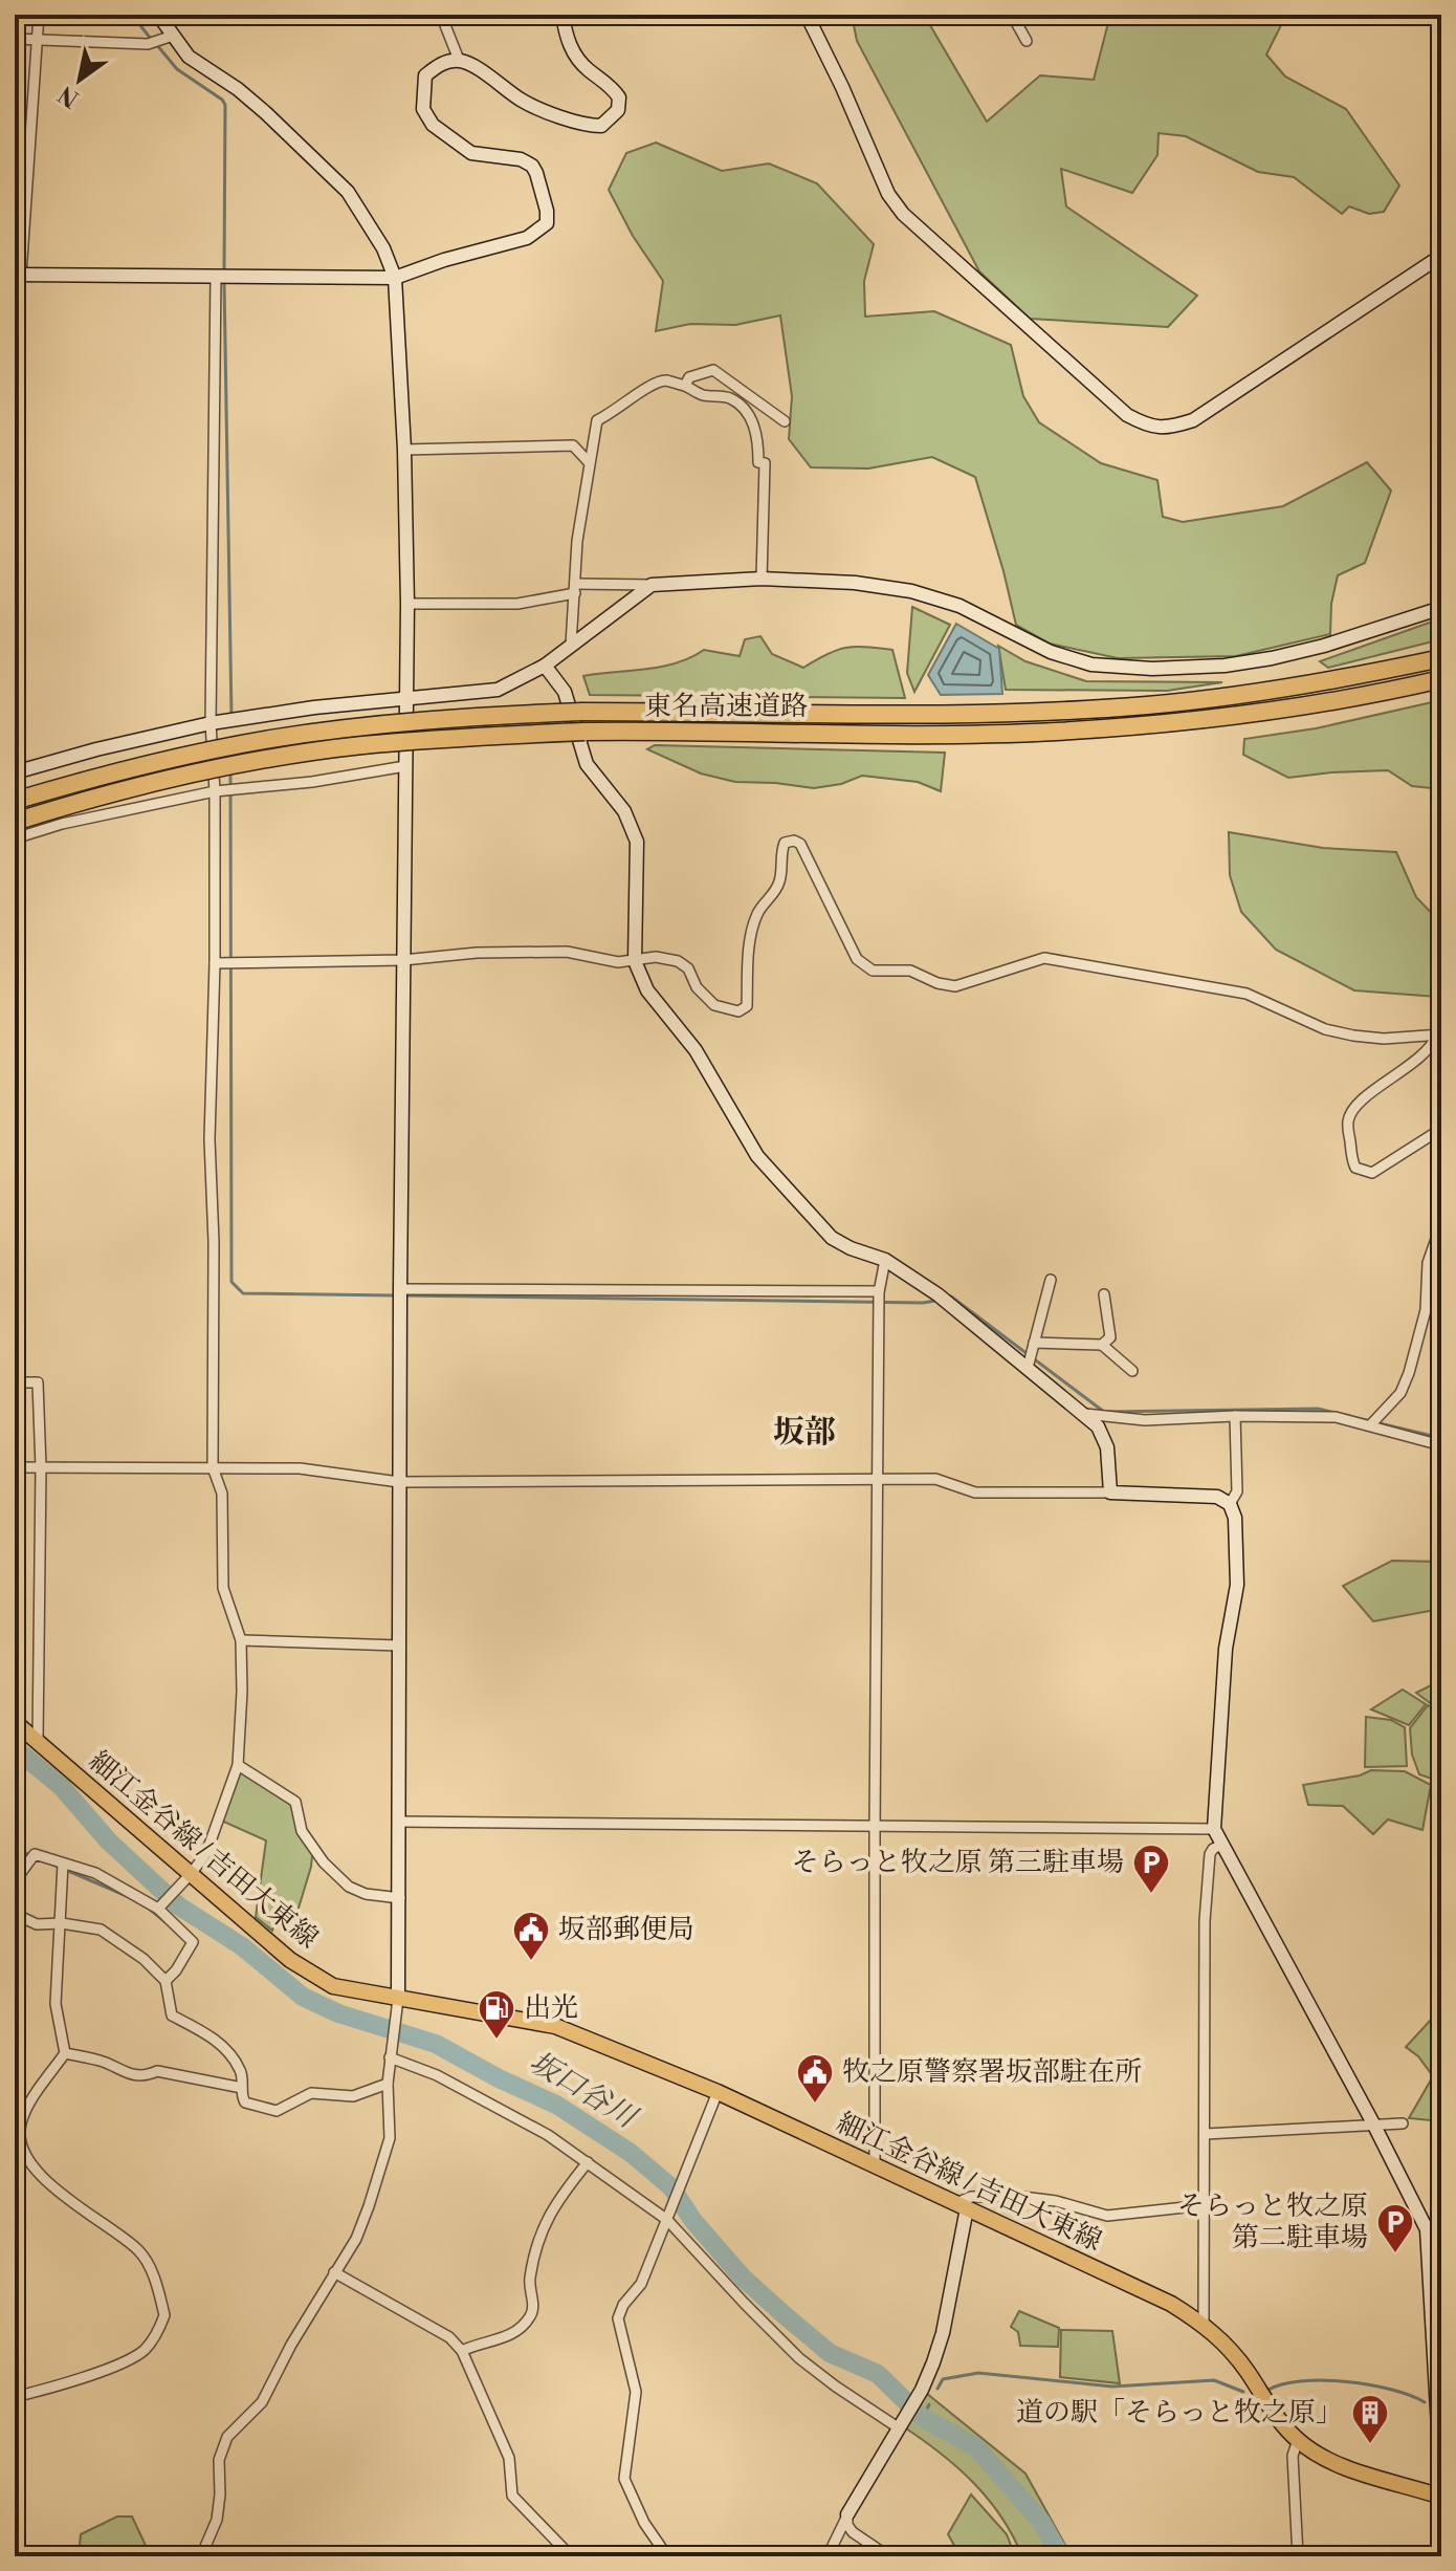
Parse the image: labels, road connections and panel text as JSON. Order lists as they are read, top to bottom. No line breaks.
{"streets":{"highway":["東名高速道路"],"main road":["細江金谷線 / 吉田大東線"]},"districts":["坂部"],"water":["坂口谷川"],"places":{"parking":["そらっと牧之原 第三駐車場","そらっと牧之原 第二駐車場"],"public building":["坂部郵便局","牧之原警察署坂部駐在所"],"fuel station":["出光"],"building":["道の駅「そらっと牧之原」"]},"north":"bottom left"}
